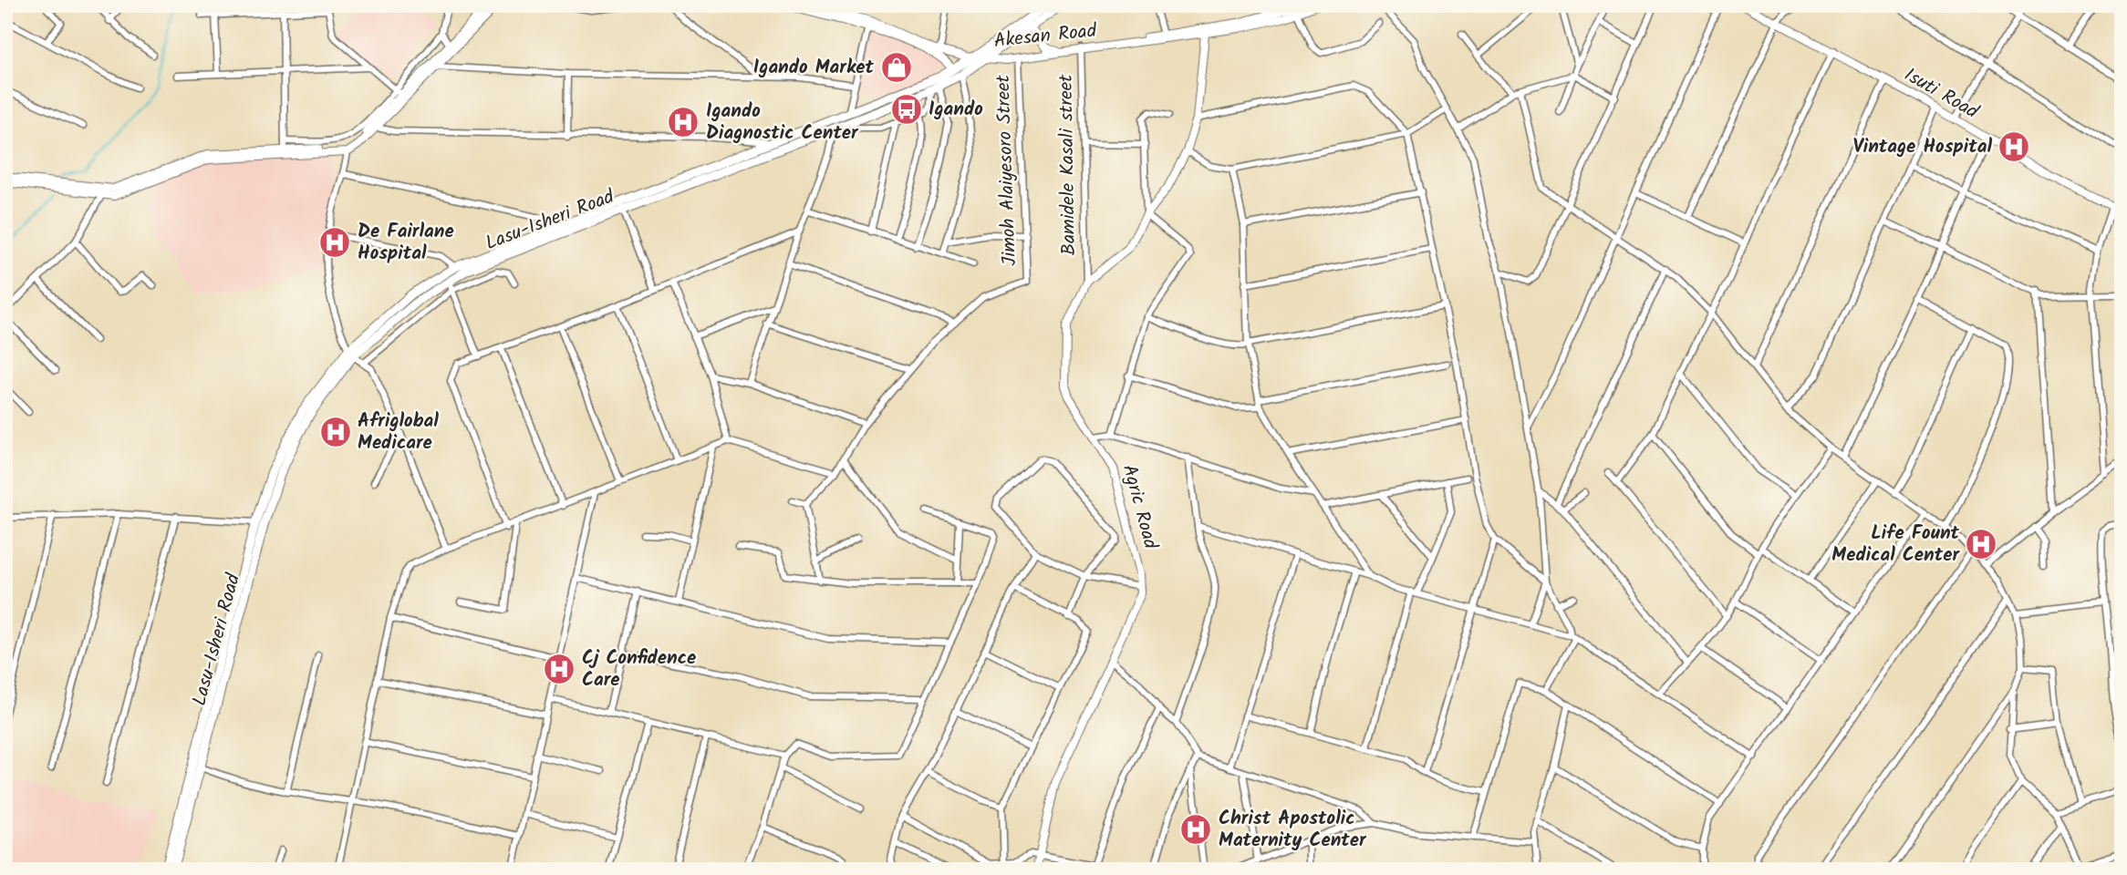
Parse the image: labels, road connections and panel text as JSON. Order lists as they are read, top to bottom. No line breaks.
{"streets":{"main road":["Lasu-Isheri Road"],"street":["Akesan Road","Isuti Road","Bamidele Kasali street","Jimoh Alaiyesoro Street","Agric Road"]},"crossings":[["Akesan Road","Bamidele Kasali street"],["Akesan Road","Jimoh Alaiyesoro Street"],["Akesan Road","Lasu-Isheri Road"],["Akesan Road","Agric Road"],["Bamidele Kasali street","Agric Road"]],"places":{"shop":["Igando Market"],"bus stop":["Igando"],"hospital":["Igando Diagnostic Center","Vintage Hospital","De Fairlane Hospital","Afriglobal Medicare","Life Fount Medical Center","Cj Confidence Care","Christ Apostolic Maternity Center"]}}
